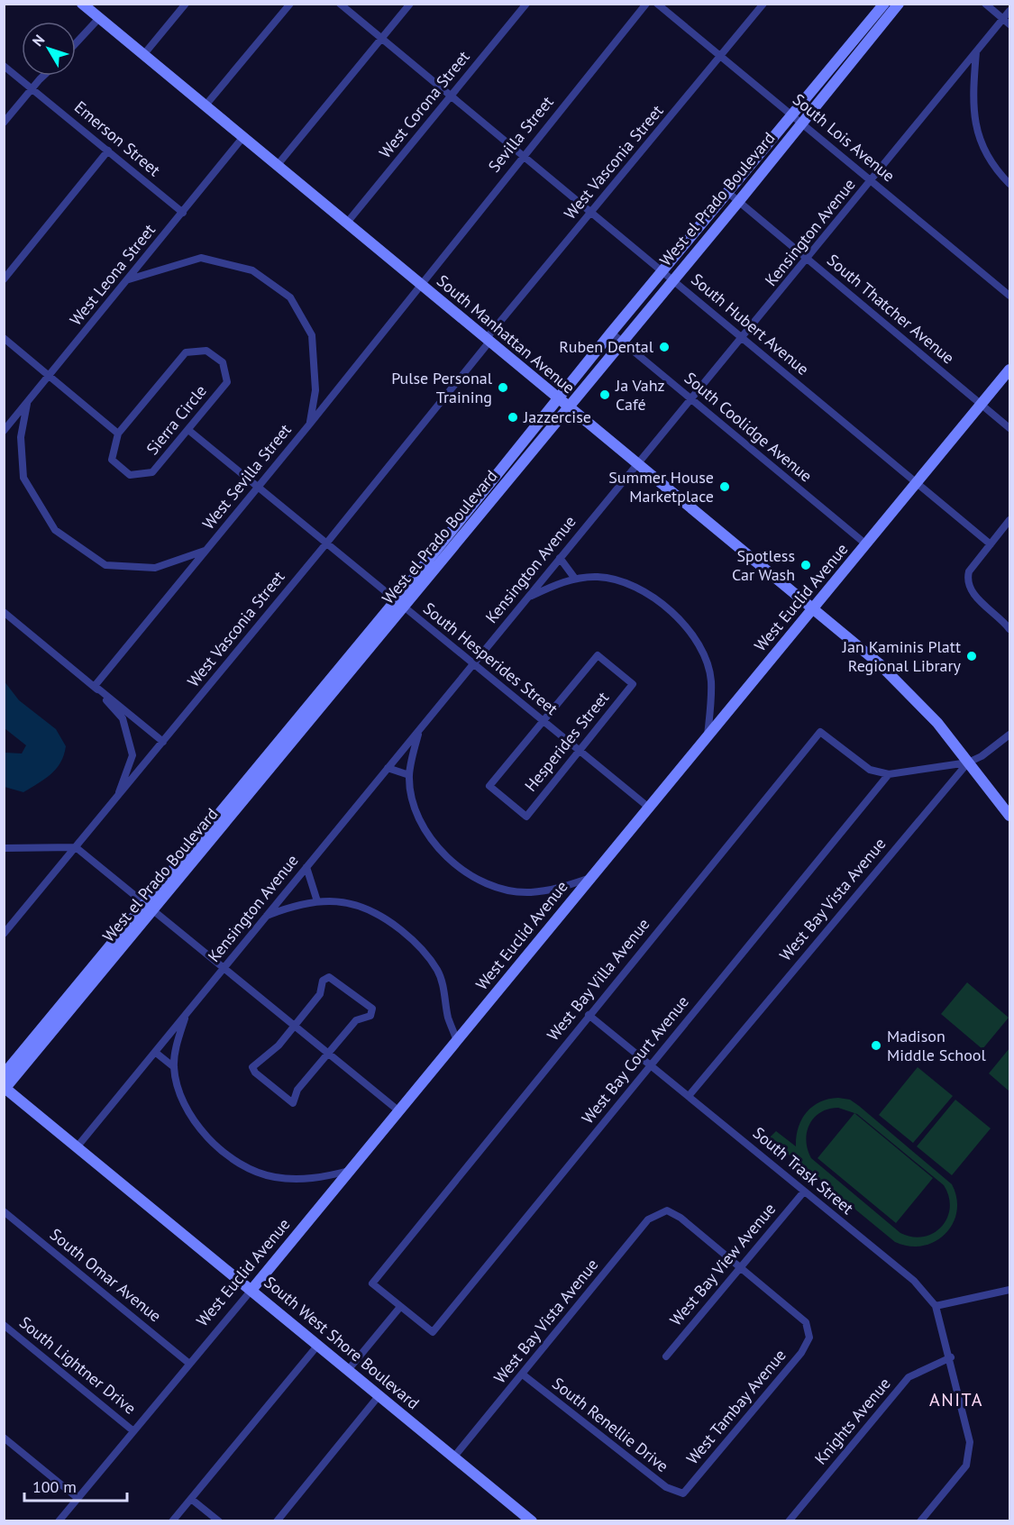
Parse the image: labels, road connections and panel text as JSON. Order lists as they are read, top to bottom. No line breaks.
{"streets":{"street":["West Corona Street","Sevilla Street","South Lois Avenue","Emerson Street","West Vasconia Street","West el Prado Boulevard","Kensington Avenue","West Leona Street","South Thatcher Avenue","South Hubert Avenue","South Manhattan Avenue","Sierra Circle","South Coolidge Avenue","West Sevilla Street","West Euclid Avenue","South Hesperides Street","Hesperides Street","West Bay Vista Avenue","West Bay Villa Avenue","West Bay Court Avenue","South Trask Street","West Bay View Avenue","South Omar Avenue","South West Shore Boulevard","South Lightner Drive","West Tambay Avenue","Knights Avenue","South Renellie Drive"]},"crossings":[["West Corona Street","South Hubert Avenue"],["West Corona Street","South Manhattan Avenue"],["Sevilla Street","South Hubert Avenue"],["Sevilla Street","South Manhattan Avenue"],["Sevilla Street","West Sevilla Street"],["South Lois Avenue","West Vasconia Street"],["South Lois Avenue","West el Prado Boulevard"],["South Lois Avenue","Kensington Avenue"],["Emerson Street","West Leona Street"],["West Vasconia Street","South Hubert Avenue"],["West Vasconia Street","South Manhattan Avenue"],["West Vasconia Street","South Hesperides Street"],["West el Prado Boulevard","South Thatcher Avenue"],["West el Prado Boulevard","South Hubert Avenue"],["West el Prado Boulevard","South Manhattan Avenue"],["West el Prado Boulevard","South Coolidge Avenue"],["West el Prado Boulevard","South Hesperides Street"],["West el Prado Boulevard","South West Shore Boulevard"],["Kensington Avenue","South Thatcher Avenue"],["Kensington Avenue","South Hubert Avenue"],["Kensington Avenue","South Manhattan Avenue"],["Kensington Avenue","South Coolidge Avenue"],["Kensington Avenue","South Hesperides Street"],["Kensington Avenue","South West Shore Boulevard"],["West Leona Street","South Manhattan Avenue"],["South Thatcher Avenue","West Euclid Avenue"],["South Hubert Avenue","West Euclid Avenue"],["South Manhattan Avenue","West Sevilla Street"],["South Manhattan Avenue","West Euclid Avenue"],["South Manhattan Avenue","West Bay Vista Avenue"],["Sierra Circle","South Hesperides Street"],["South Coolidge Avenue","West Euclid Avenue"],["West Sevilla Street","South Hesperides Street"],["West Euclid Avenue","South Hesperides Street"],["West Euclid Avenue","South Omar Avenue"],["West Euclid Avenue","South West Shore Boulevard"],["West Euclid Avenue","South Lightner Drive"],["South Hesperides Street","Hesperides Street"],["West Bay Vista Avenue","South Trask Street"],["West Bay Vista Avenue","West Bay View Avenue"],["West Bay Vista Avenue","South West Shore Boulevard"],["West Bay Vista Avenue","West Tambay Avenue"],["West Bay Vista Avenue","South Renellie Drive"],["West Bay Villa Avenue","West Bay Court Avenue"],["West Bay Villa Avenue","South Trask Street"],["West Bay Court Avenue","South Trask Street"],["South Trask Street","West Bay View Avenue"],["West Bay View Avenue","West Tambay Avenue"],["West Tambay Avenue","South Renellie Drive"]],"districts":["ANITA"],"places":["Ruben Dental","Pulse Personal Training","Ja Vahz Café","Jazzercise","Summer House Marketplace","Spotless Car Wash","Jan Kaminis Platt Regional Library","Madison Middle School"],"scale_bar":"100 m","north":"top left"}
